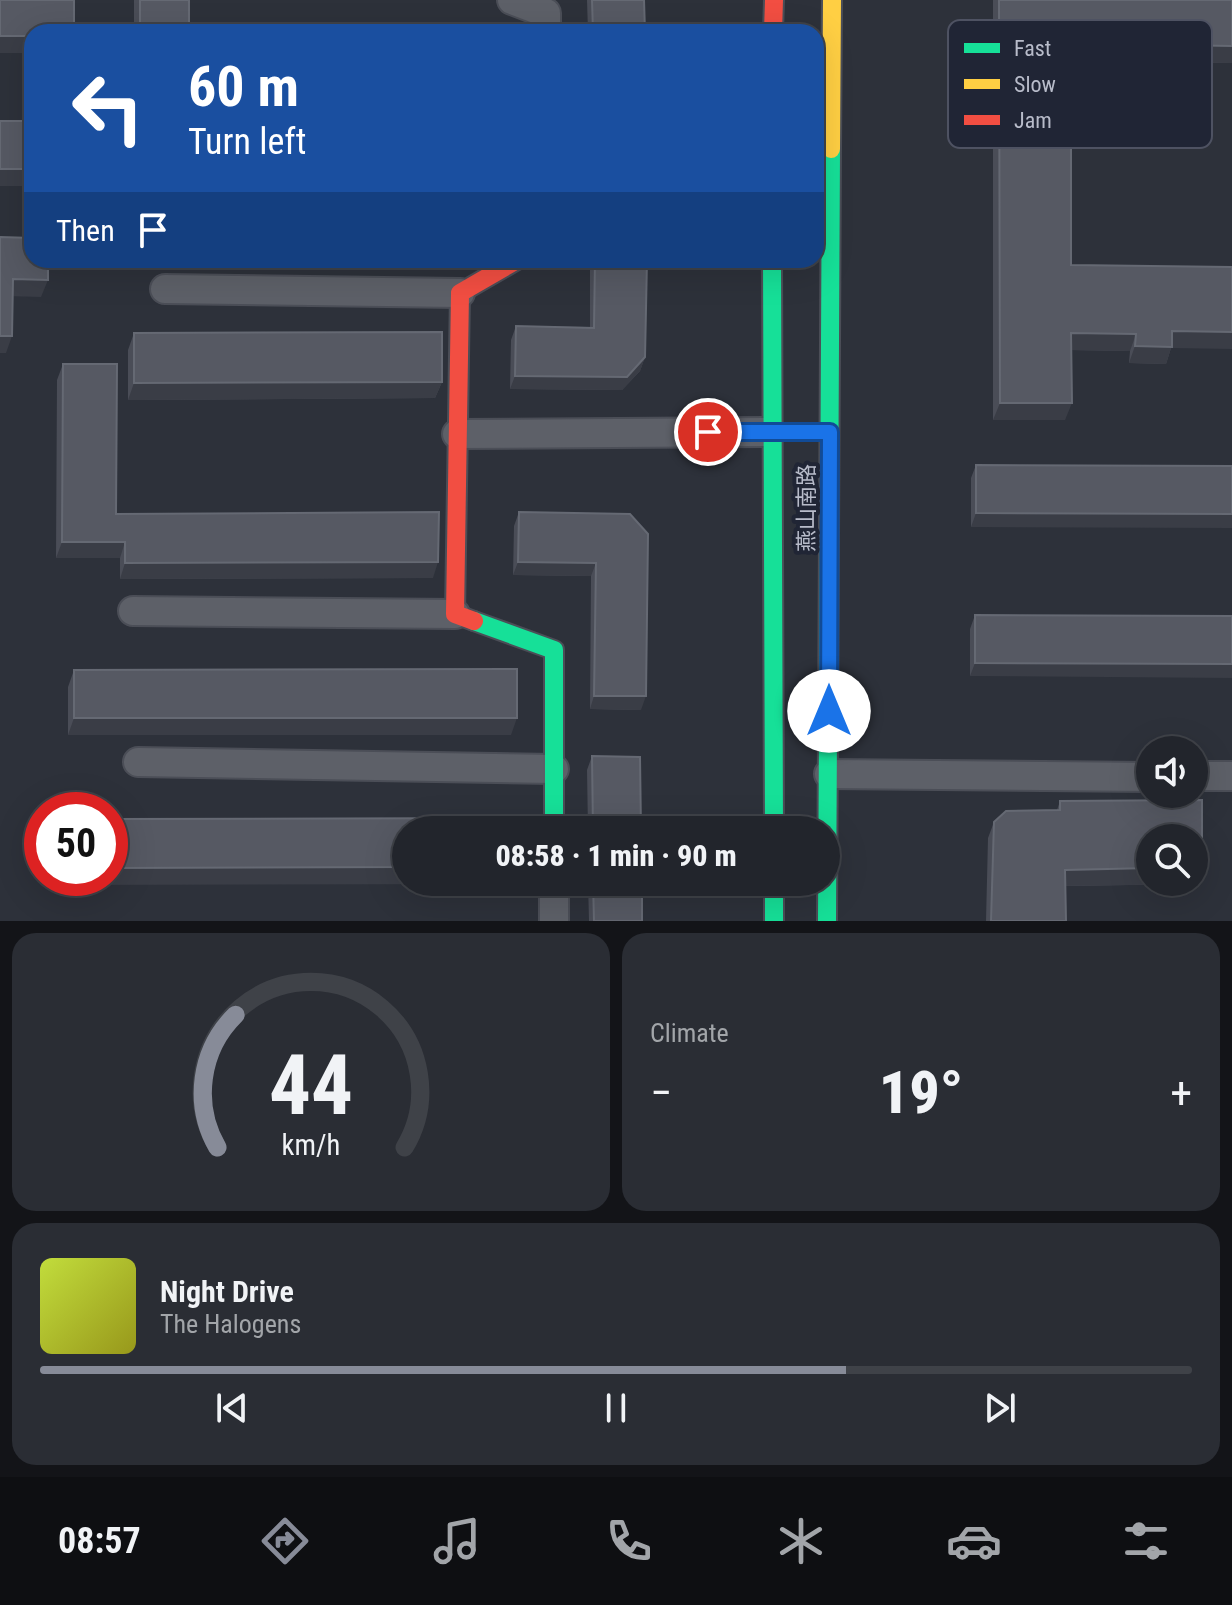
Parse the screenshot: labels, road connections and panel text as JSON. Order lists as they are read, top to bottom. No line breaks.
{"streets":{"main road":["燕山南路"]},"legend":["Fast","Slow","Jam"],"page":{"turn":["60 m","Turn left"],"then":"Then","limit":"50","trip":"08:58 · 1 min · 90 m","tile":"Climate","heat":["−","19°","+"],"song":["Night Drive","The Halogens"],"tabs":"08:57","gauge":["44","km/h"]}}
